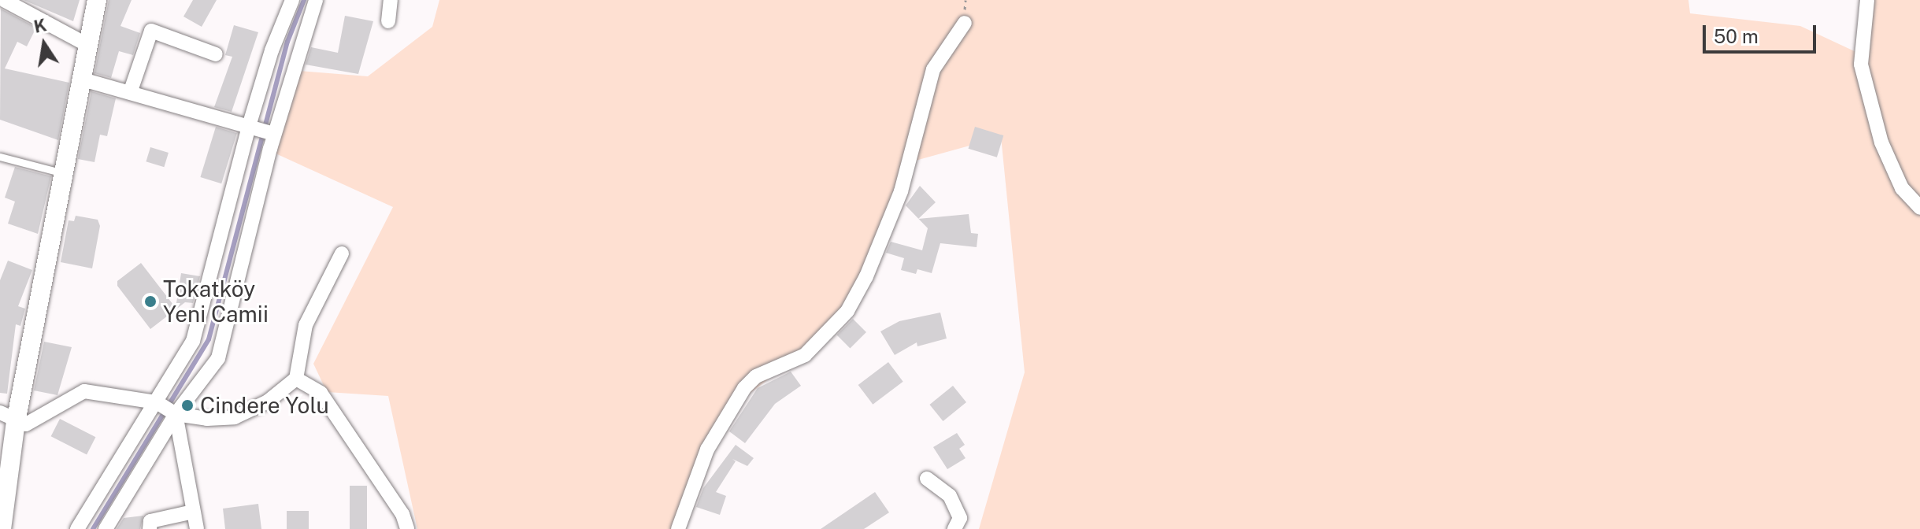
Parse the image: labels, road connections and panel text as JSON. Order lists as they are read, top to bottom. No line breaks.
{"places":["Tokatköy Yeni Camii","Cindere Yolu"],"scale_bar":"50 m","north":"top"}
